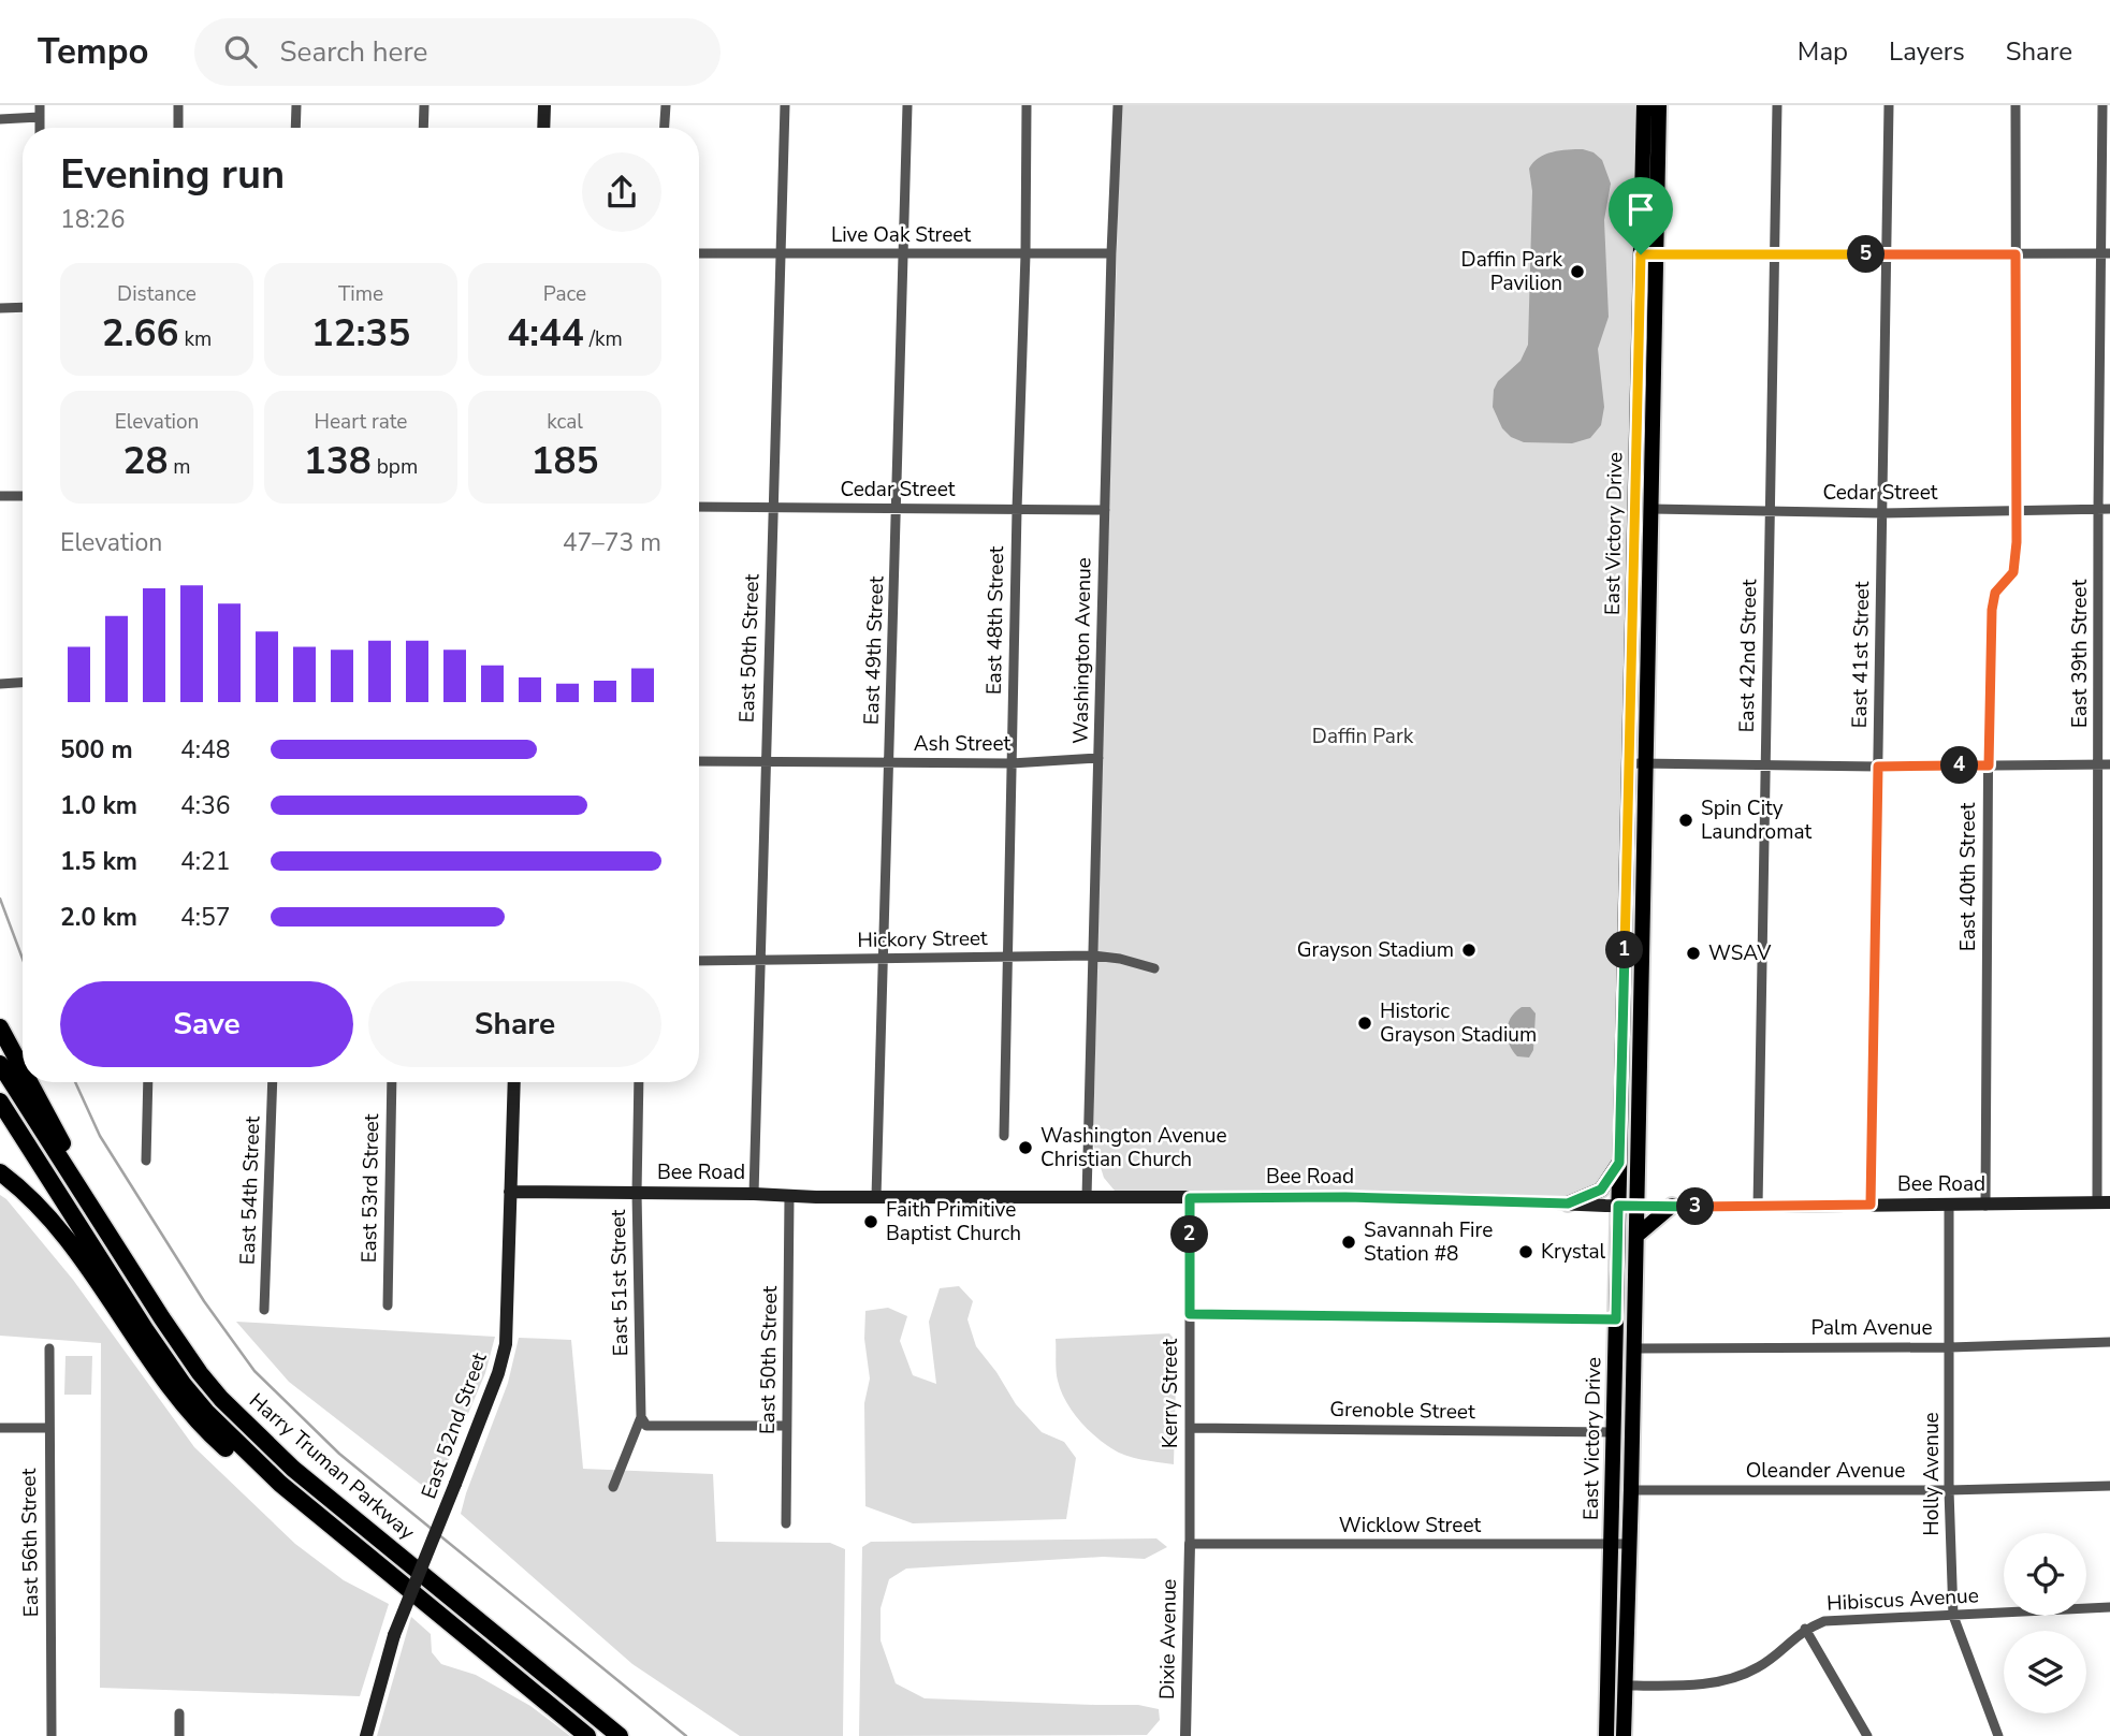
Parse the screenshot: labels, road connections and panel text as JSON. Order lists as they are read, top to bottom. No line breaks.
{"streets":{"highway":["Harry Truman Parkway"],"main road":["East Victory Drive","Bee Road","East 52nd Street"],"street":["Live Oak Street","Cedar Street","East 48th Street","East 50th Street","East 49th Street","Washington Avenue","East 39th Street","East 41st Street","East 42nd Street","Ash Street","East 40th Street","Hickory Street","East 53rd Street","East 54th Street","East 51st Street","Palm Avenue","Kerry Street","Grenoble Street","Oleander Avenue","Holly Avenue","Wicklow Street","East 56th Street","Hibiscus Avenue","Dixie Avenue"]},"crossings":[["Live Oak Street","East 48th Street"],["Live Oak Street","East 50th Street"],["Live Oak Street","East 49th Street"],["Live Oak Street","Washington Avenue"],["Cedar Street","East Victory Drive"],["Cedar Street","East 48th Street"],["Cedar Street","East 50th Street"],["Cedar Street","East 49th Street"],["Cedar Street","Washington Avenue"],["Cedar Street","East 39th Street"],["Cedar Street","East 41st Street"],["Cedar Street","East 42nd Street"],["Cedar Street","East 40th Street"],["East Victory Drive","Bee Road"],["East Victory Drive","Palm Avenue"],["East Victory Drive","Grenoble Street"],["East Victory Drive","Oleander Avenue"],["East Victory Drive","Wicklow Street"],["East Victory Drive","Hibiscus Avenue"],["East 48th Street","Ash Street"],["East 48th Street","Hickory Street"],["East 50th Street","Ash Street"],["East 50th Street","Hickory Street"],["East 50th Street","Bee Road"],["East 49th Street","Ash Street"],["East 49th Street","Hickory Street"],["East 49th Street","Bee Road"],["Washington Avenue","Ash Street"],["Washington Avenue","Hickory Street"],["Washington Avenue","Bee Road"],["East 39th Street","Bee Road"],["East 41st Street","Bee Road"],["East 42nd Street","Bee Road"],["East 40th Street","Bee Road"],["Bee Road","East 51st Street"],["Bee Road","Kerry Street"],["Bee Road","East 52nd Street"],["Bee Road","Holly Avenue"],["Palm Avenue","Holly Avenue"],["Kerry Street","Grenoble Street"],["Kerry Street","Wicklow Street"],["Kerry Street","Dixie Avenue"],["Oleander Avenue","Holly Avenue"],["Holly Avenue","Hibiscus Avenue"],["Wicklow Street","Dixie Avenue"]],"parks":["Daffin Park"],"places":["Daffin Park Pavilion","Spin City Laundromat","Grayson Stadium","WSAV","Historic Grayson Stadium","Washington Avenue Christian Church","Faith Primitive Baptist Church","Savannah Fire Station #8","Krystal"],"page":{"header":"Tempo","search":"Search here","nav":["Map","Layers","Share"],"heading":["Evening run","18:26"],"pins":["5","4","1","3","2"],"stats":[["Distance","2.66 km"],["Time","12:35"],["Pace","4:44 /km"],["Elevation","28 m"],["Heart rate","138 bpm"],["kcal","185"]],"chart":["Elevation","47–73 m"],"list":[{"name":"500 m","note":"4:48"},{"name":"1.0 km","note":"4:36"},{"name":"1.5 km","note":"4:21"},{"name":"2.0 km","note":"4:57"}],"buttons":["Save","Share"]}}
